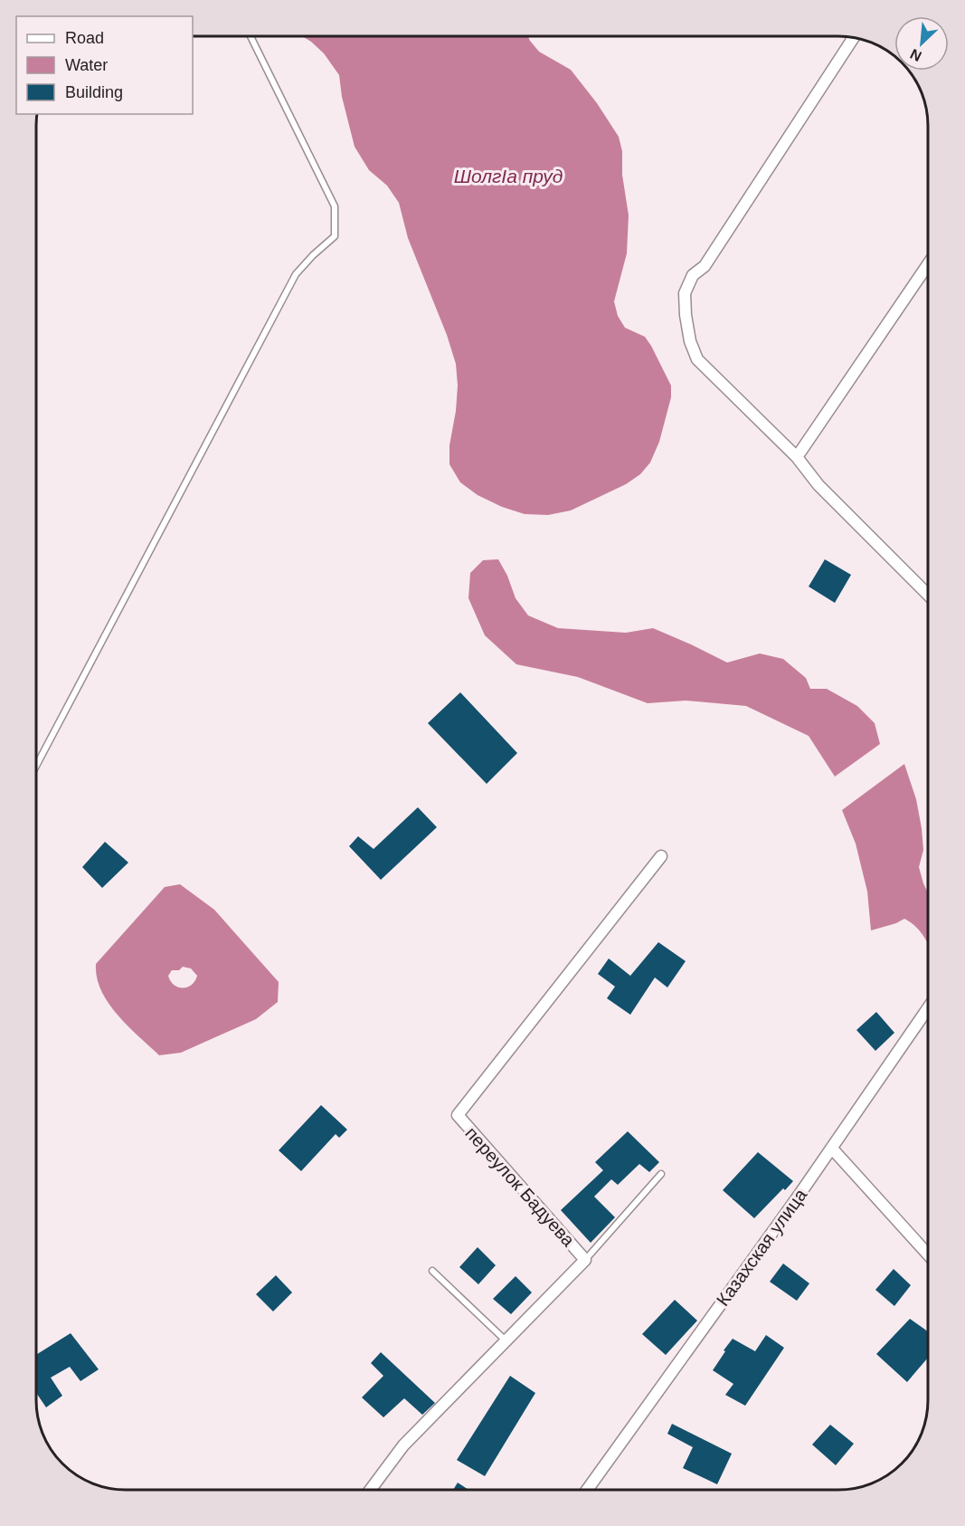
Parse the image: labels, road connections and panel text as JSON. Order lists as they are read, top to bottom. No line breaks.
{"streets":{"street":["переулок Бадуева","Казахская улица"]},"water":["ШолгIа пруд"],"legend":["Road","Water","Building"],"north":"bottom left"}
